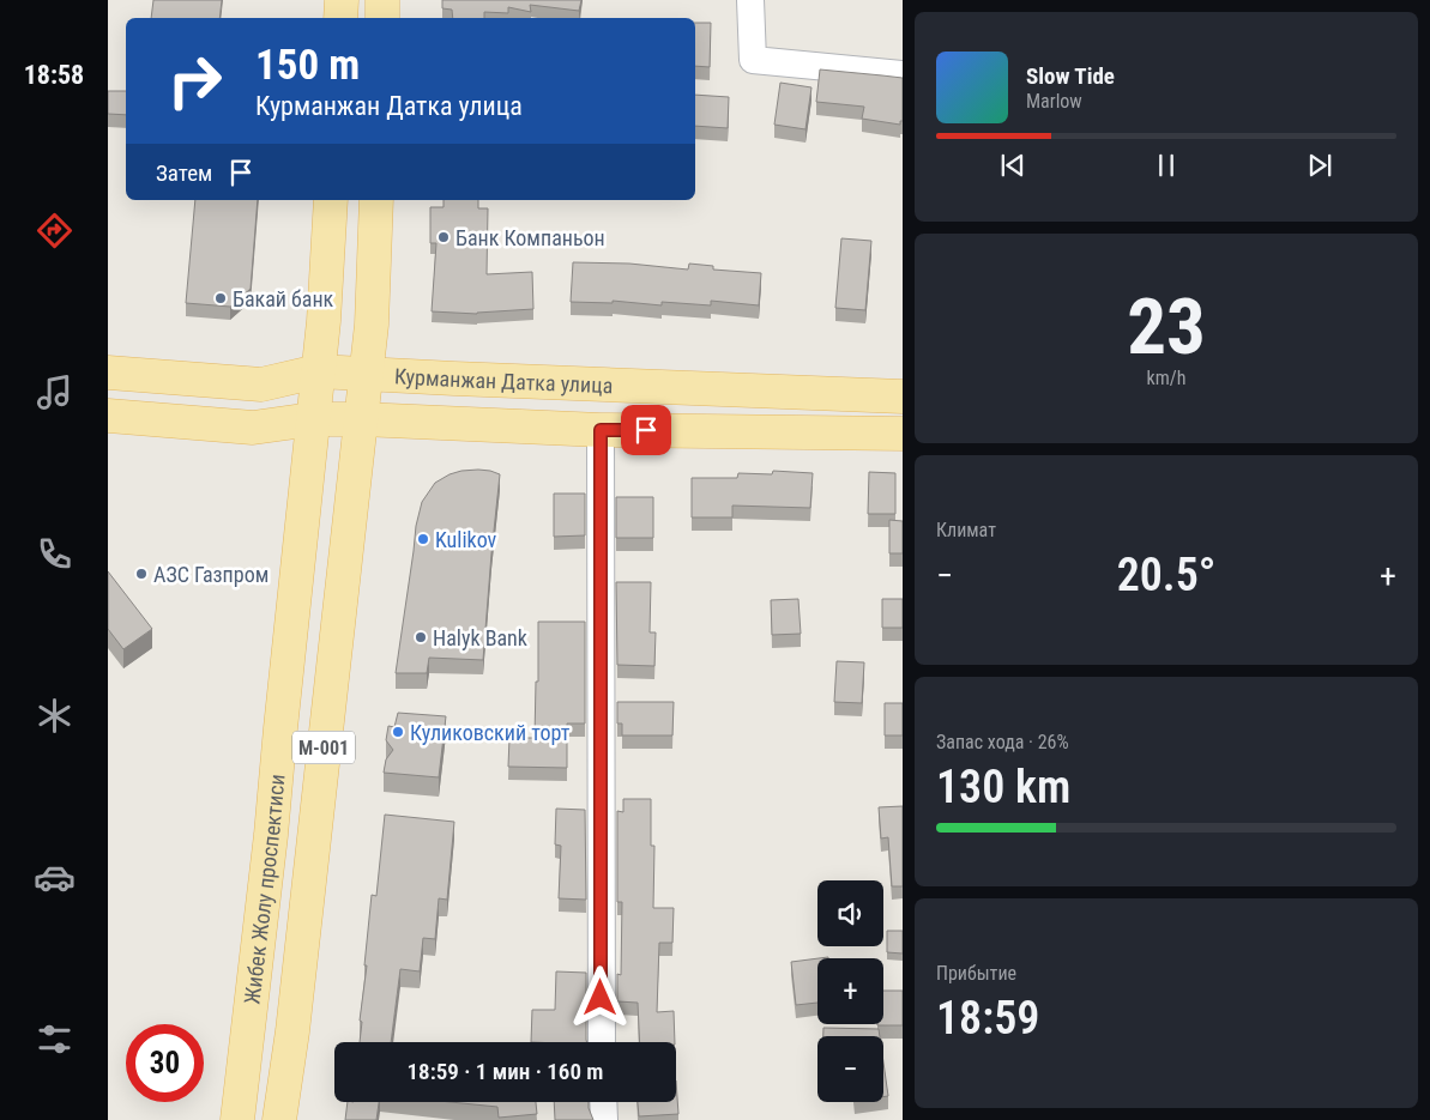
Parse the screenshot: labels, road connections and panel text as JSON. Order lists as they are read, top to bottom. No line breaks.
{"streets":{"main road":["Курманжан Датка улица","М-001","Жибек Жолу проспектиси"]},"crossings":[["Курманжан Датка улица","М-001"],["Курманжан Датка улица","Жибек Жолу проспектиси"],["М-001","Жибек Жолу проспектиси"]],"places":["Банк Компаньон","Бакай банк","Kulikov","АЗС Газпром","Halyk Bank","Куликовский торт"],"page":{"tabs":"18:58","turn":["150 m","Курманжан Датка улица"],"song":["Slow Tide","Marlow"],"then":"Затем","tile":[["23","km/h"],"Климат",["Запас хода · 26%","130 km"],["Прибытие","18:59"]],"heat":["−","20.5°","+"],"map_buttons":["+","−"],"limit":"30","trip":"18:59 · 1 мин · 160 m"}}
